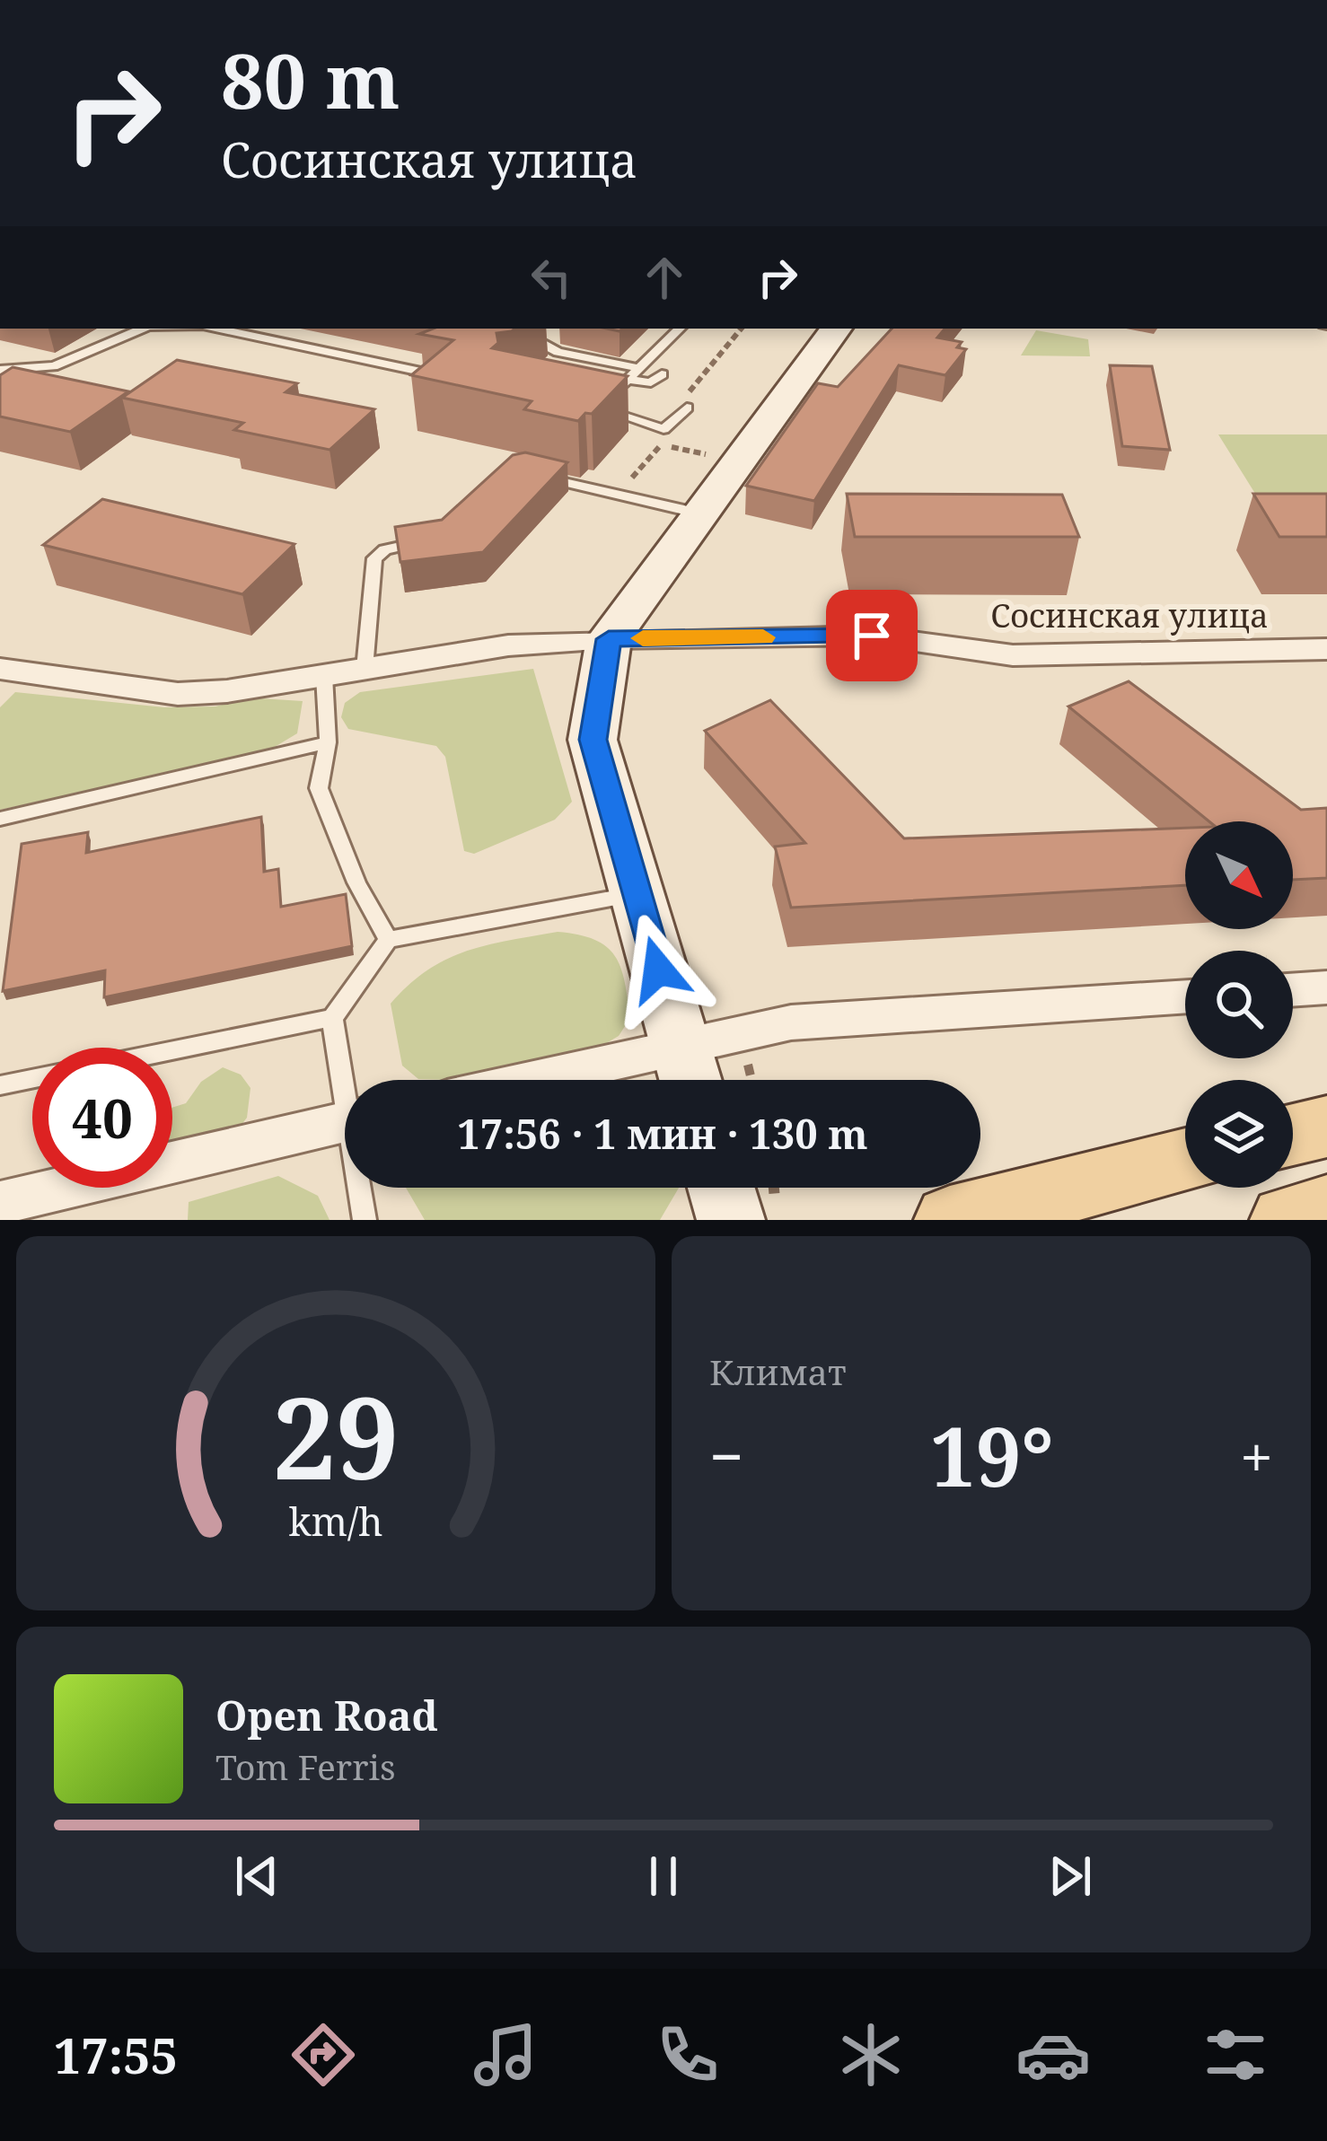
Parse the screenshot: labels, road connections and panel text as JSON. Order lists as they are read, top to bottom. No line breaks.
{"streets":{"street":["Сосинская улица"]},"north":"bottom right","page":{"turn":["80 m","Сосинская улица"],"limit":"40","trip":"17:56 · 1 мин · 130 m","tile":"Климат","heat":["−","19°","+"],"song":["Open Road","Tom Ferris"],"tabs":"17:55","gauge":["29","km/h"]}}
